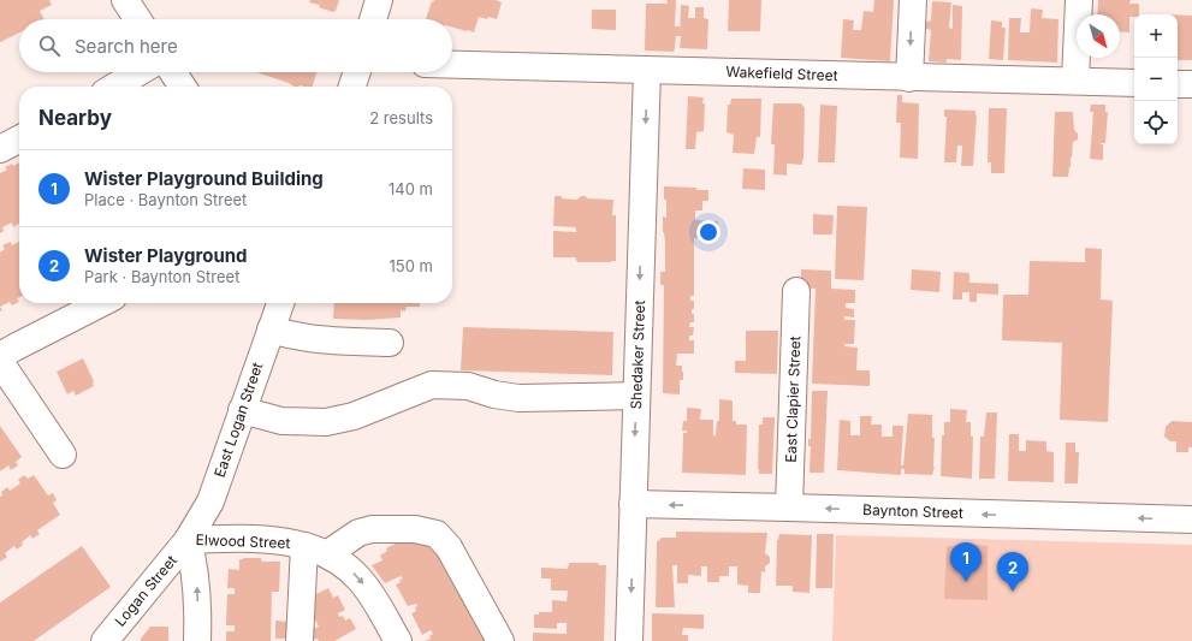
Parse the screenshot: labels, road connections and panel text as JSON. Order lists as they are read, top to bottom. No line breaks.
{"streets":{"street":["Wakefield Street","Shedaker Street","East Clapier Street","East Logan Street","Baynton Street","Elwood Street","Logan Street"]},"crossings":[["Wakefield Street","Shedaker Street"],["Shedaker Street","Baynton Street"],["East Clapier Street","Baynton Street"],["East Logan Street","Elwood Street"],["East Logan Street","Logan Street"],["Elwood Street","Logan Street"]],"one_way":["Shedaker Street","Baynton Street","Elwood Street"],"north":"bottom right","page":{"map_buttons":["+","−"],"search":"Search here","heading":["Nearby","2 results"],"list":[{"mark":"1","name":"Wister Playground Building","note":"Place · Baynton Street","value":"140 m"},{"mark":"2","name":"Wister Playground","note":"Park · Baynton Street","value":"150 m"}],"pins":["1","2"]}}
